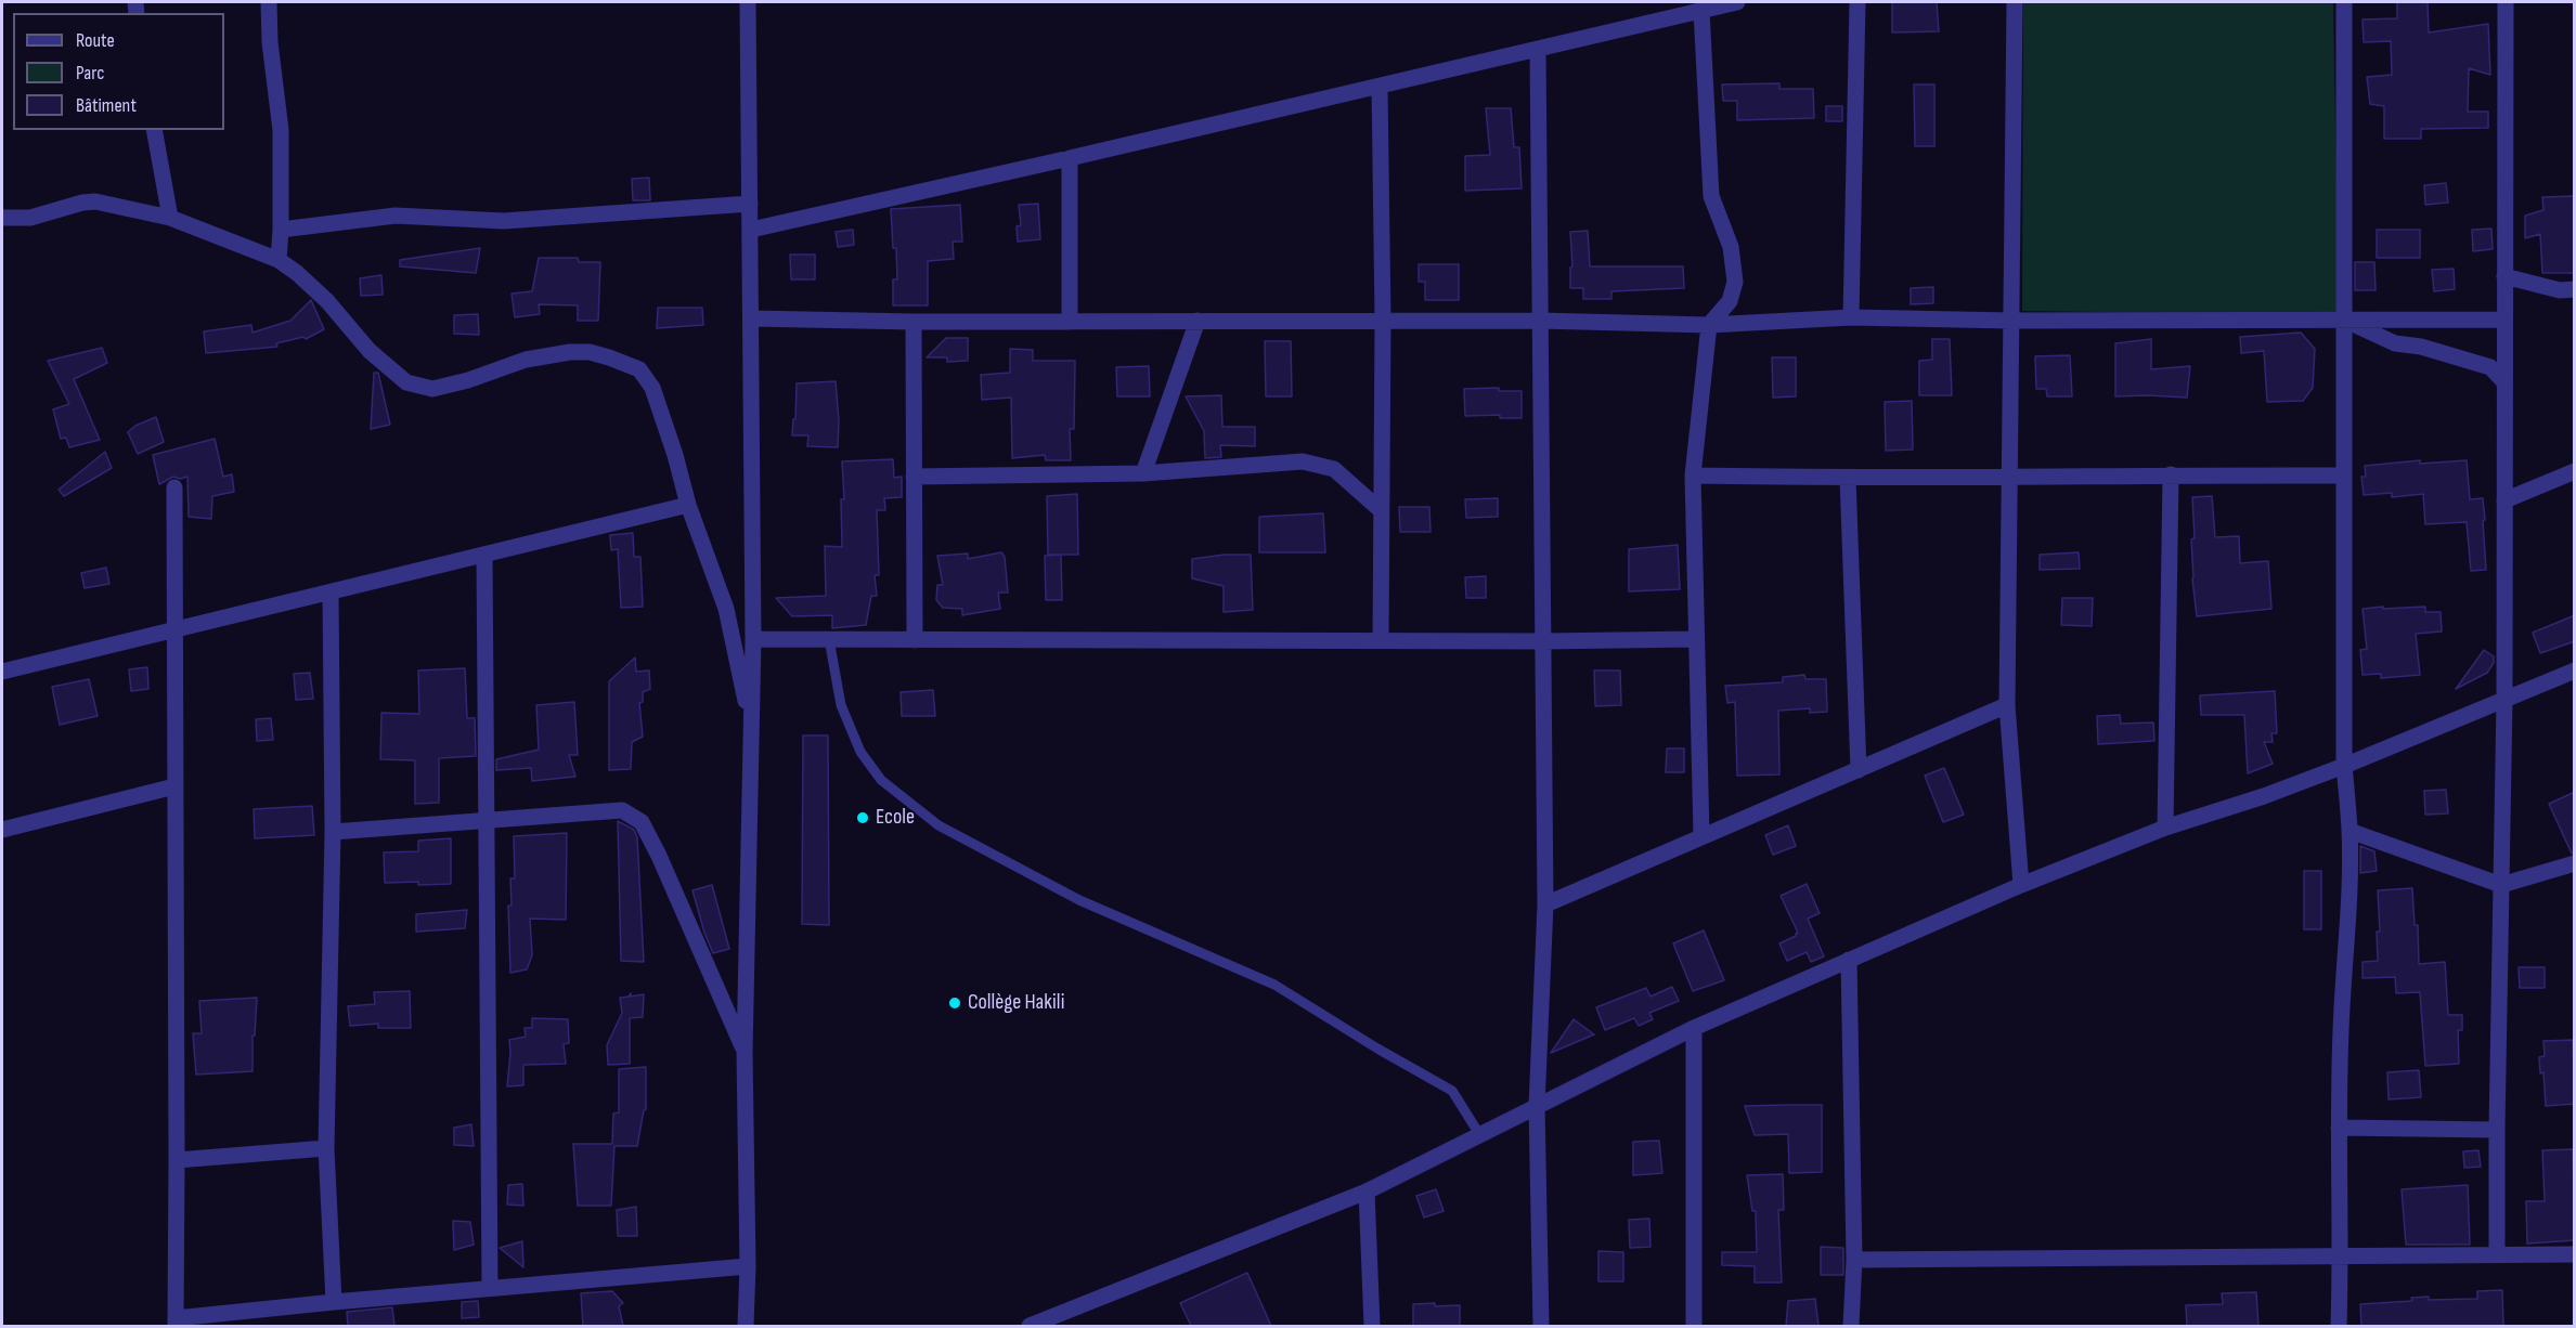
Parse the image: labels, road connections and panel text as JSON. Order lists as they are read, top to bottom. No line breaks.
{"places":["Ecole","Collège Hakili"],"legend":["Route","Parc","Bâtiment"]}
